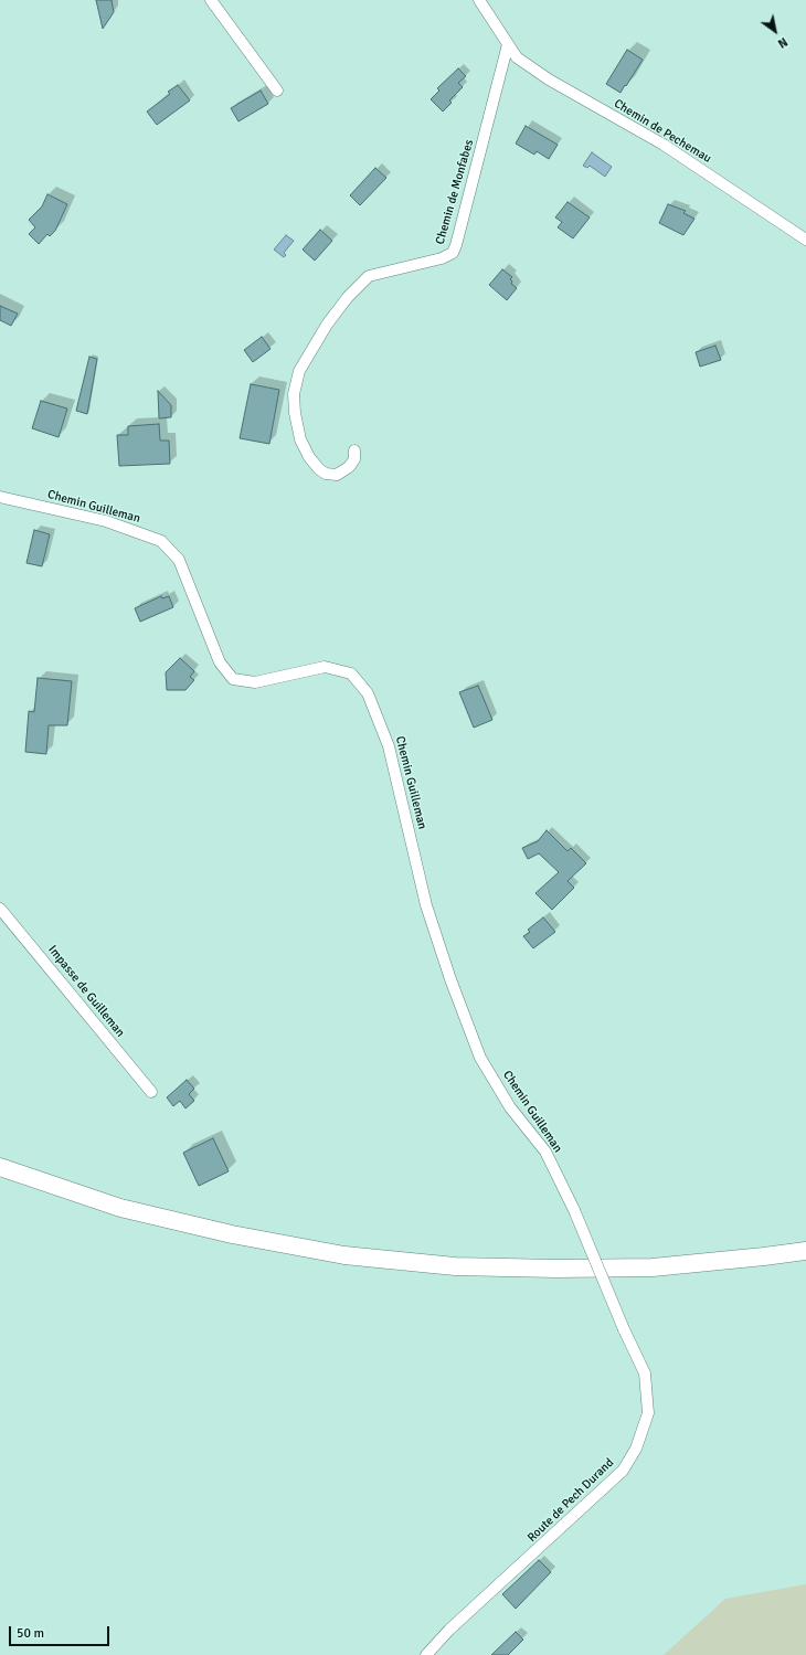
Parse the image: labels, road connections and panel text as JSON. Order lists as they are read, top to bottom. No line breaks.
{"streets":{"street":["Chemin de Pechemau","Chemin de Monfabes","Chemin Guilleman","Impasse de Guilleman","Route de Pech Durand"]},"crossings":[["Chemin de Pechemau","Chemin de Monfabes"],["Chemin Guilleman","Route de Pech Durand"]],"scale_bar":"50 m","north":"bottom right"}
